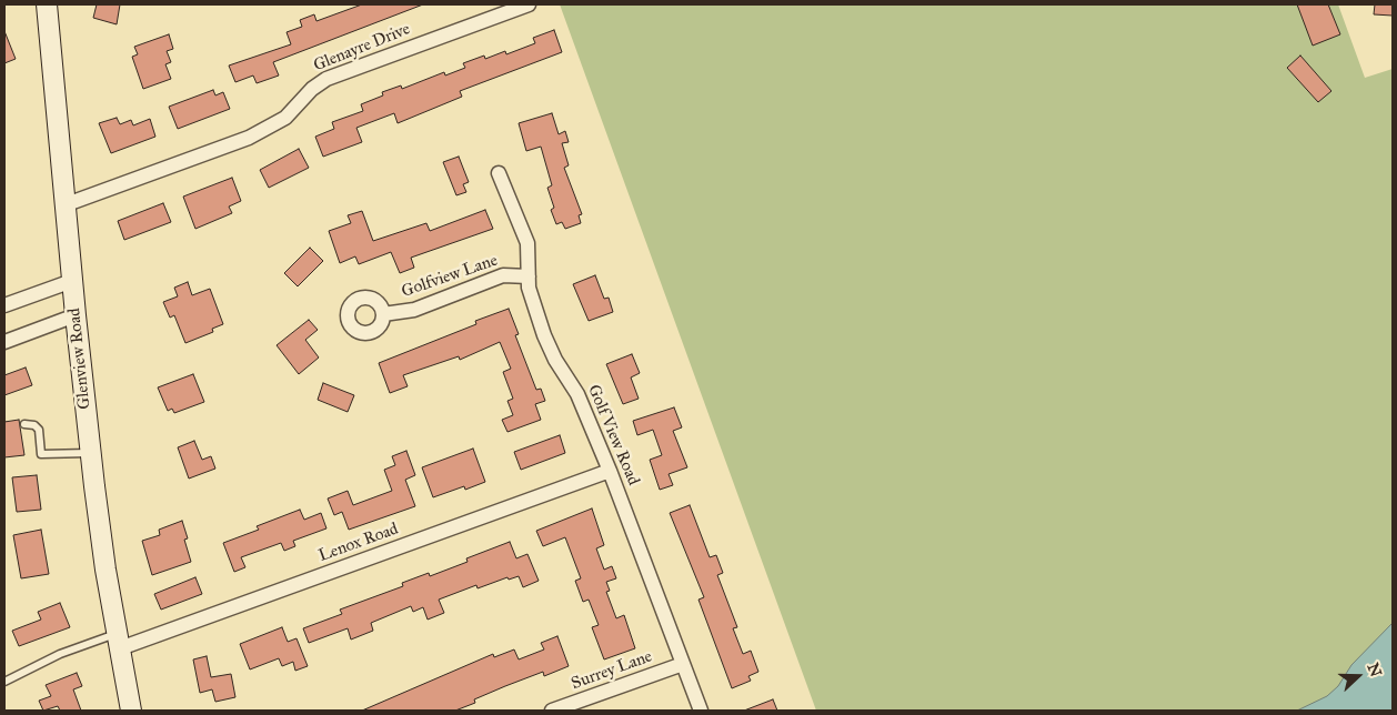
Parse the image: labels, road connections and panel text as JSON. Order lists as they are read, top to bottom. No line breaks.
{"streets":{"main road":["Glenview Road"],"street":["Glenayre Drive","Golfview Lane","Golf View Road","Lenox Road","Surrey Lane"]},"crossings":[["Glenayre Drive","Glenview Road"],["Golfview Lane","Golf View Road"],["Glenview Road","Lenox Road"],["Golf View Road","Lenox Road"],["Golf View Road","Surrey Lane"]],"north":"right"}
